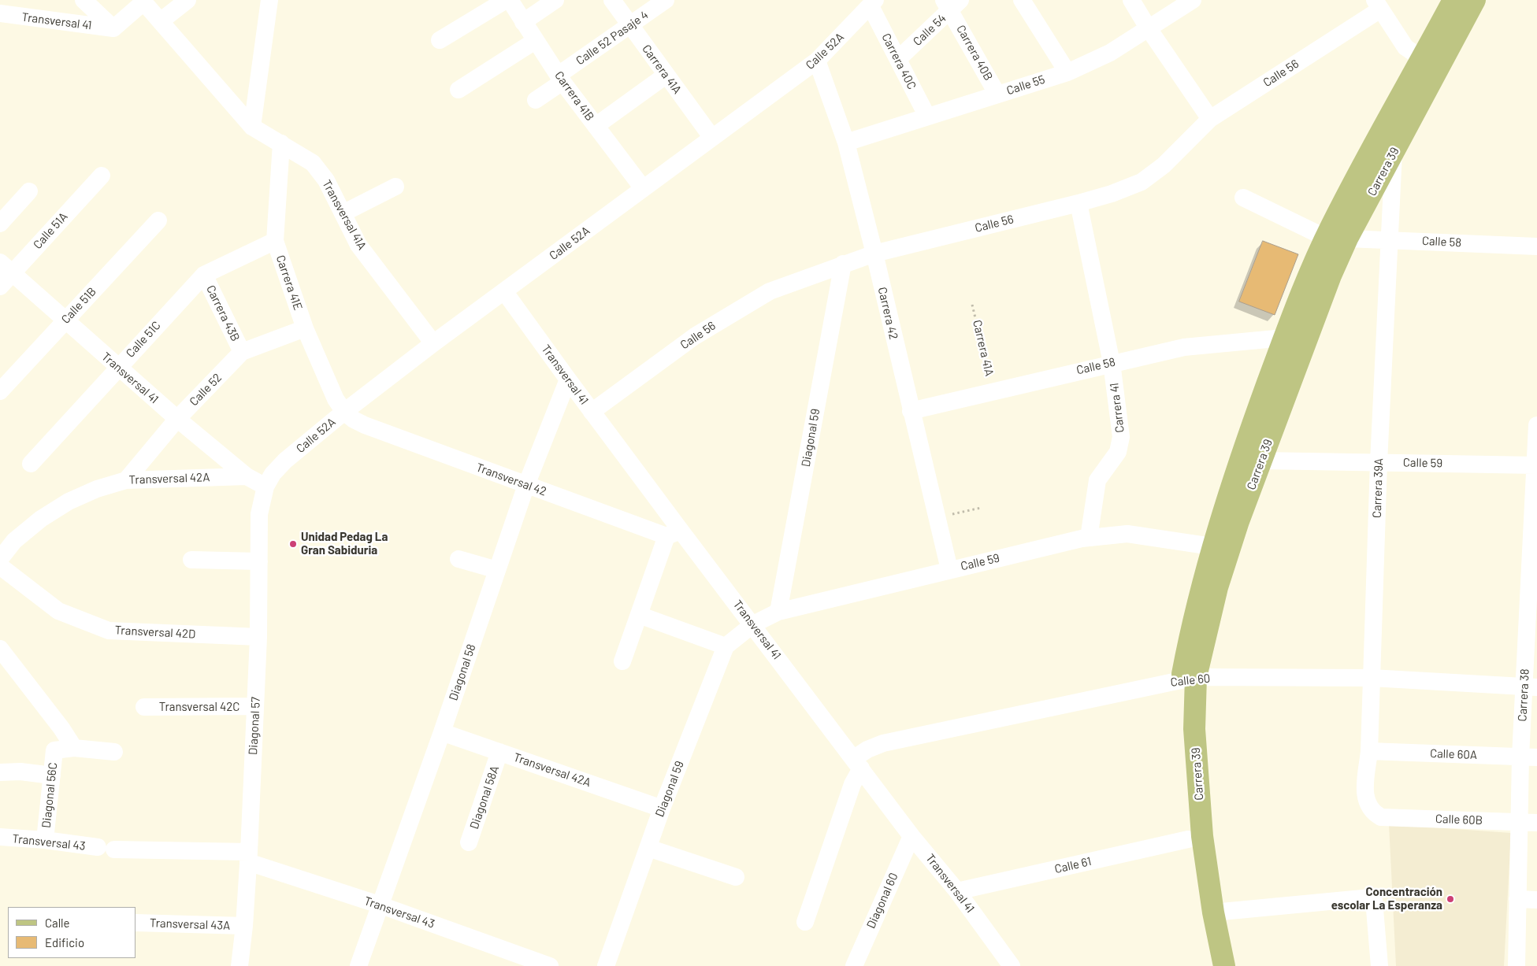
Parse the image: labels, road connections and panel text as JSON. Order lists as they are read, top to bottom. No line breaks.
{"streets":{"main road":["Carrera 39"],"street":["Transversal 41","Calle 54","Calle 52 Pasaje 4","Calle 52A","Carrera 40B","Carrera 40C","Carrera 41A","Calle 56","Calle 55","Carrera 41B","Transversal 41A","Calle 51A","Calle 58","Carrera 41E","Calle 51B","Carrera 43B","Carrera 42","Calle 51C","Calle 52","Carrera 41","Diagonal 59","Calle 59","Transversal 42A","Transversal 42","Carrera 39A","Transversal 42D","Diagonal 58","Calle 60","Carrera 38","Transversal 42C","Diagonal 57","Calle 60A","Diagonal 56C","Diagonal 58A","Calle 60B","Transversal 43","Calle 61","Diagonal 60","Transversal 43A"]},"crossings":[["Transversal 41","Calle 52A"],["Transversal 41","Calle 56"],["Transversal 41","Calle 51A"],["Transversal 41","Calle 51B"],["Transversal 41","Calle 51C"],["Transversal 41","Calle 52"],["Transversal 41","Diagonal 59"],["Transversal 41","Calle 59"],["Transversal 41","Transversal 42A"],["Transversal 41","Transversal 42"],["Transversal 41","Diagonal 58"],["Transversal 41","Calle 60"],["Transversal 41","Diagonal 57"],["Transversal 41","Calle 61"],["Transversal 41","Diagonal 60"],["Calle 54","Carrera 40B"],["Calle 54","Carrera 40C"],["Calle 52 Pasaje 4","Carrera 41A"],["Calle 52 Pasaje 4","Carrera 41B"],["Calle 52A","Carrera 40C"],["Calle 52A","Carrera 41A"],["Calle 52A","Carrera 41B"],["Calle 52A","Transversal 41A"],["Calle 52A","Carrera 41E"],["Calle 52A","Carrera 42"],["Calle 52A","Transversal 42"],["Calle 52A","Diagonal 57"],["Carrera 40B","Calle 55"],["Carrera 40C","Calle 55"],["Carrera 41A","Calle 58"],["Calle 56","Carrera 42"],["Calle 56","Carrera 41"],["Calle 56","Diagonal 59"],["Calle 55","Carrera 42"],["Carrera 39","Calle 58"],["Carrera 39","Calle 59"],["Carrera 39","Carrera 39A"],["Carrera 39","Calle 60"],["Carrera 39","Calle 61"],["Transversal 41A","Carrera 41E"],["Calle 58","Carrera 42"],["Calle 58","Carrera 41"],["Calle 58","Carrera 39A"],["Carrera 41E","Calle 51C"],["Carrera 41E","Calle 52"],["Carrera 41E","Transversal 42"],["Carrera 43B","Calle 51C"],["Carrera 43B","Calle 52"],["Carrera 42","Calle 59"],["Calle 52","Transversal 42A"],["Carrera 41","Calle 59"],["Diagonal 59","Calle 59"],["Diagonal 59","Transversal 42A"],["Calle 59","Carrera 39A"],["Calle 59","Carrera 38"],["Transversal 42A","Diagonal 58"],["Transversal 42A","Diagonal 58A"],["Transversal 42","Diagonal 58"],["Carrera 39A","Calle 60"],["Carrera 39A","Calle 60A"],["Carrera 39A","Calle 60B"],["Transversal 42D","Diagonal 57"],["Diagonal 58","Transversal 43"],["Calle 60","Carrera 38"],["Carrera 38","Calle 60A"],["Carrera 38","Calle 60B"],["Transversal 42C","Diagonal 57"],["Diagonal 57","Transversal 43"],["Diagonal 57","Transversal 43A"],["Diagonal 56C","Transversal 43"]],"places":["Unidad Pedag La Gran Sabiduria","Concentración escolar La Esperanza"],"legend":["Calle","Edificio"]}
